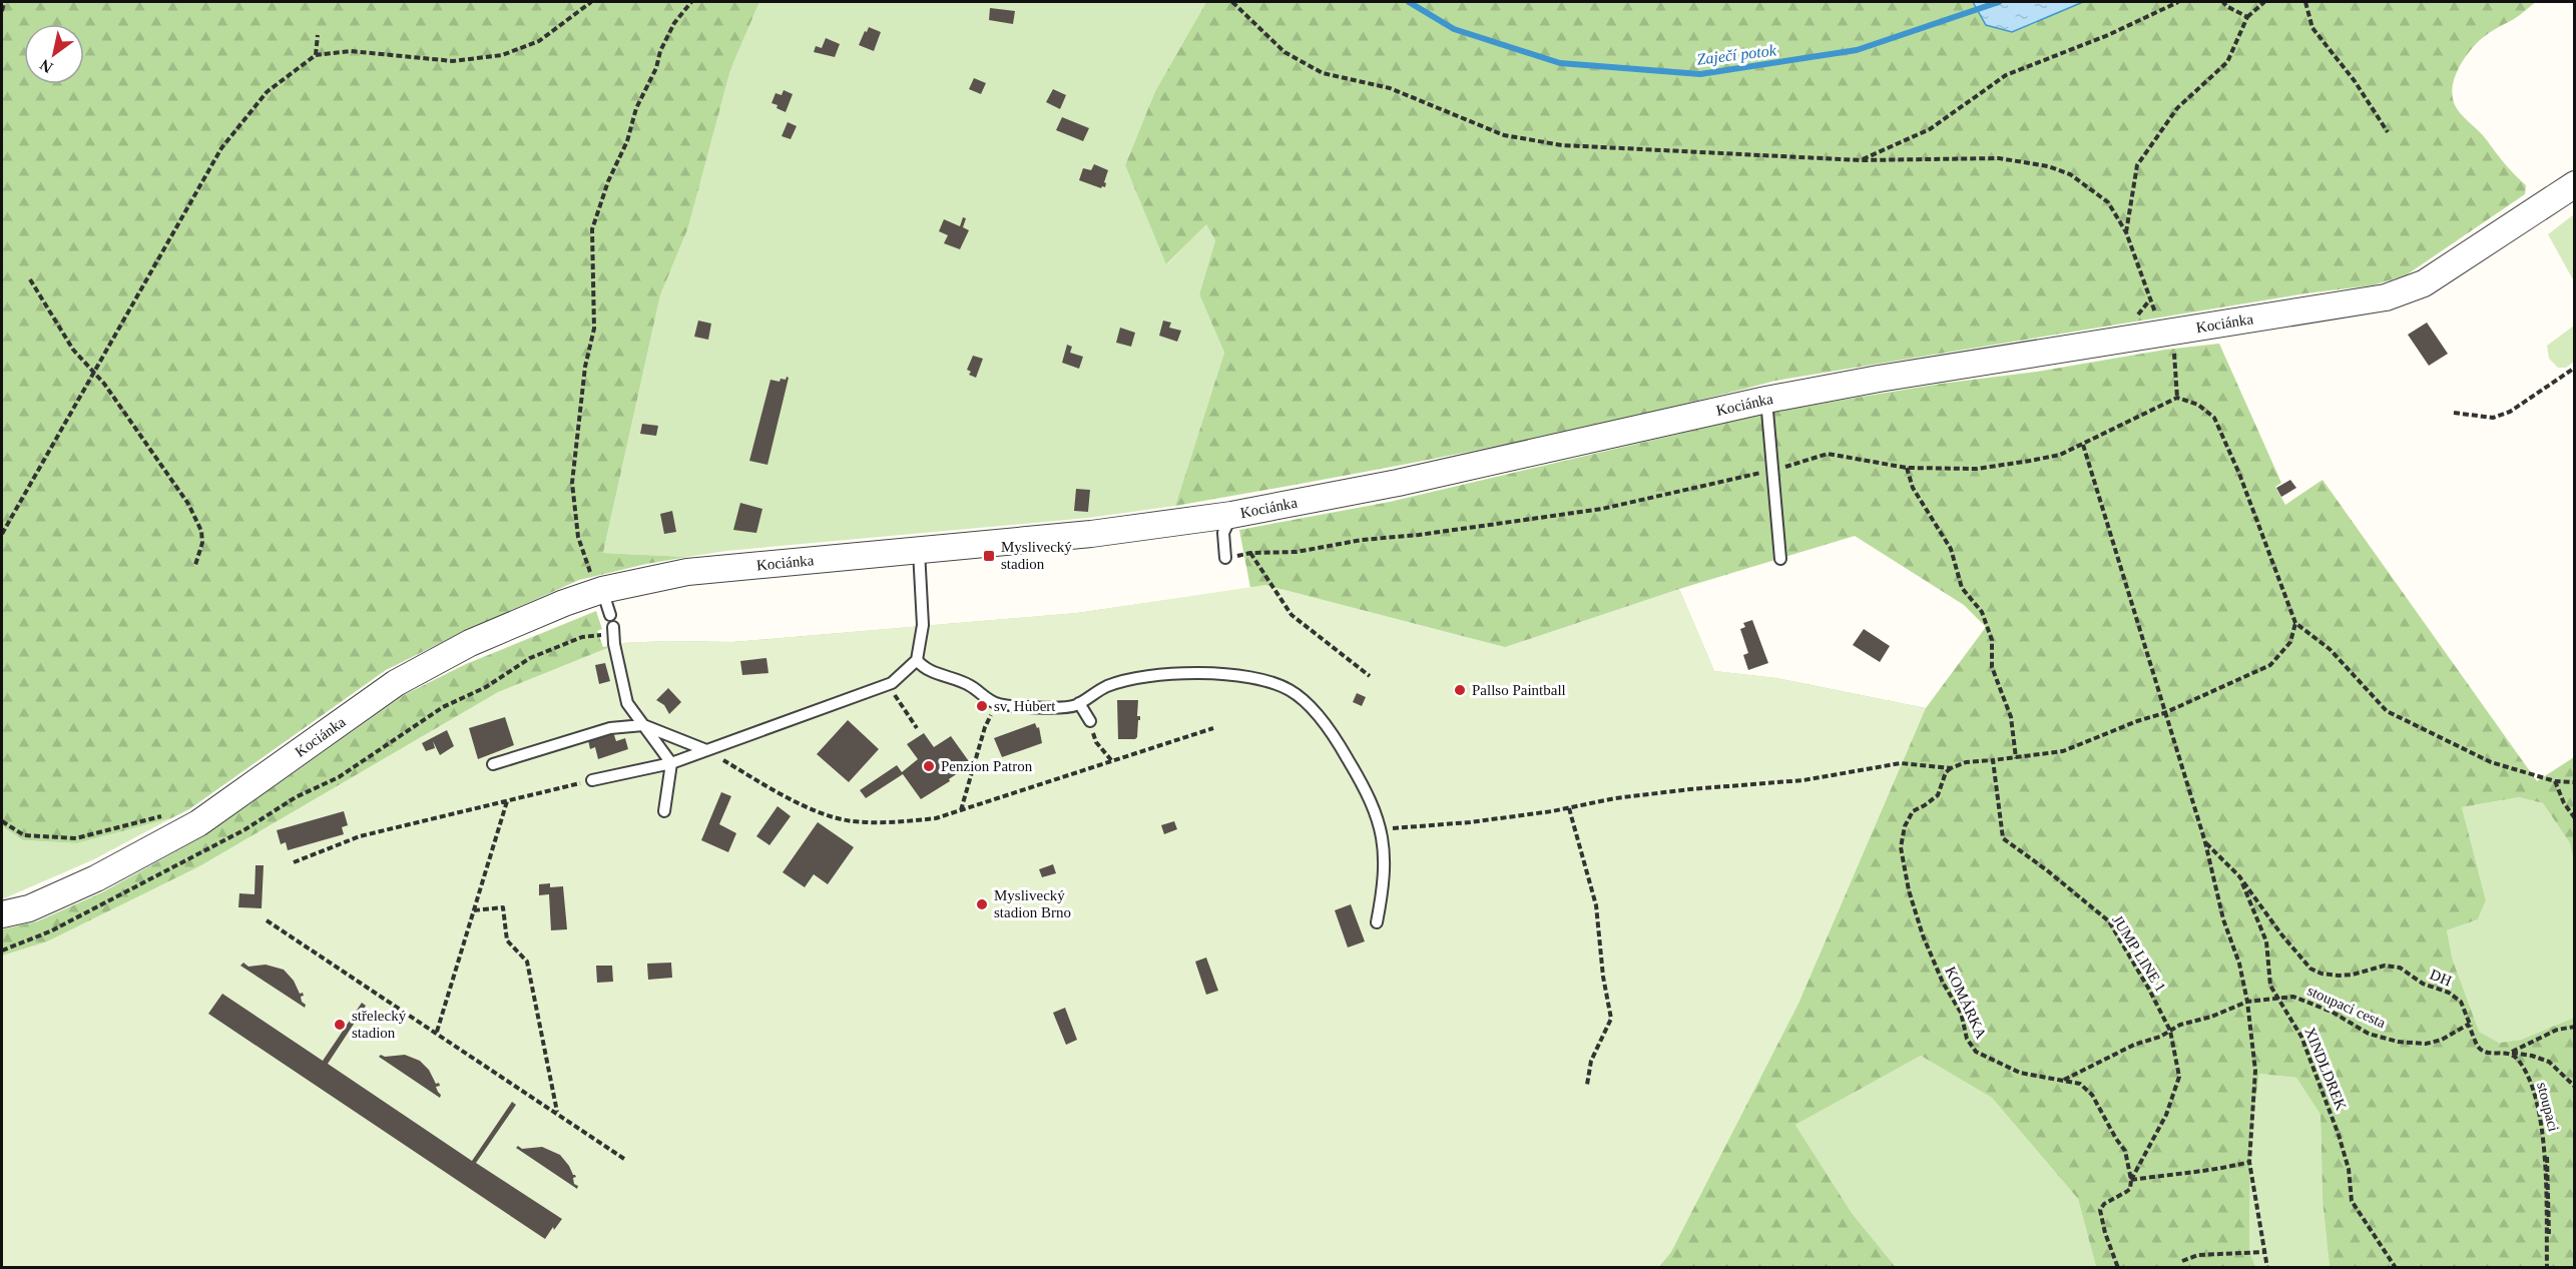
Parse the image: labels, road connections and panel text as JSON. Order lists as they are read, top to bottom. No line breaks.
{"streets":{"street":["Kociánka"],"path":["JUMP LINE 1","DH","KOMÁRKA","stoupaci cesta","XINDLDREK","stoupaci"]},"crossings":[["JUMP LINE 1","KOMÁRKA"],["JUMP LINE 1","stoupaci cesta"],["DH","XINDLDREK"],["KOMÁRKA","stoupaci cesta"],["stoupaci cesta","stoupaci"]],"water":["Zaječí potok"],"places":{"transit":["Myslivecký stadion"],"other":["Pallso Paintball","sv. Hubert","Penzion Patron","Myslivecký stadion Brno","střelecký stadion"]},"north":"bottom left"}
